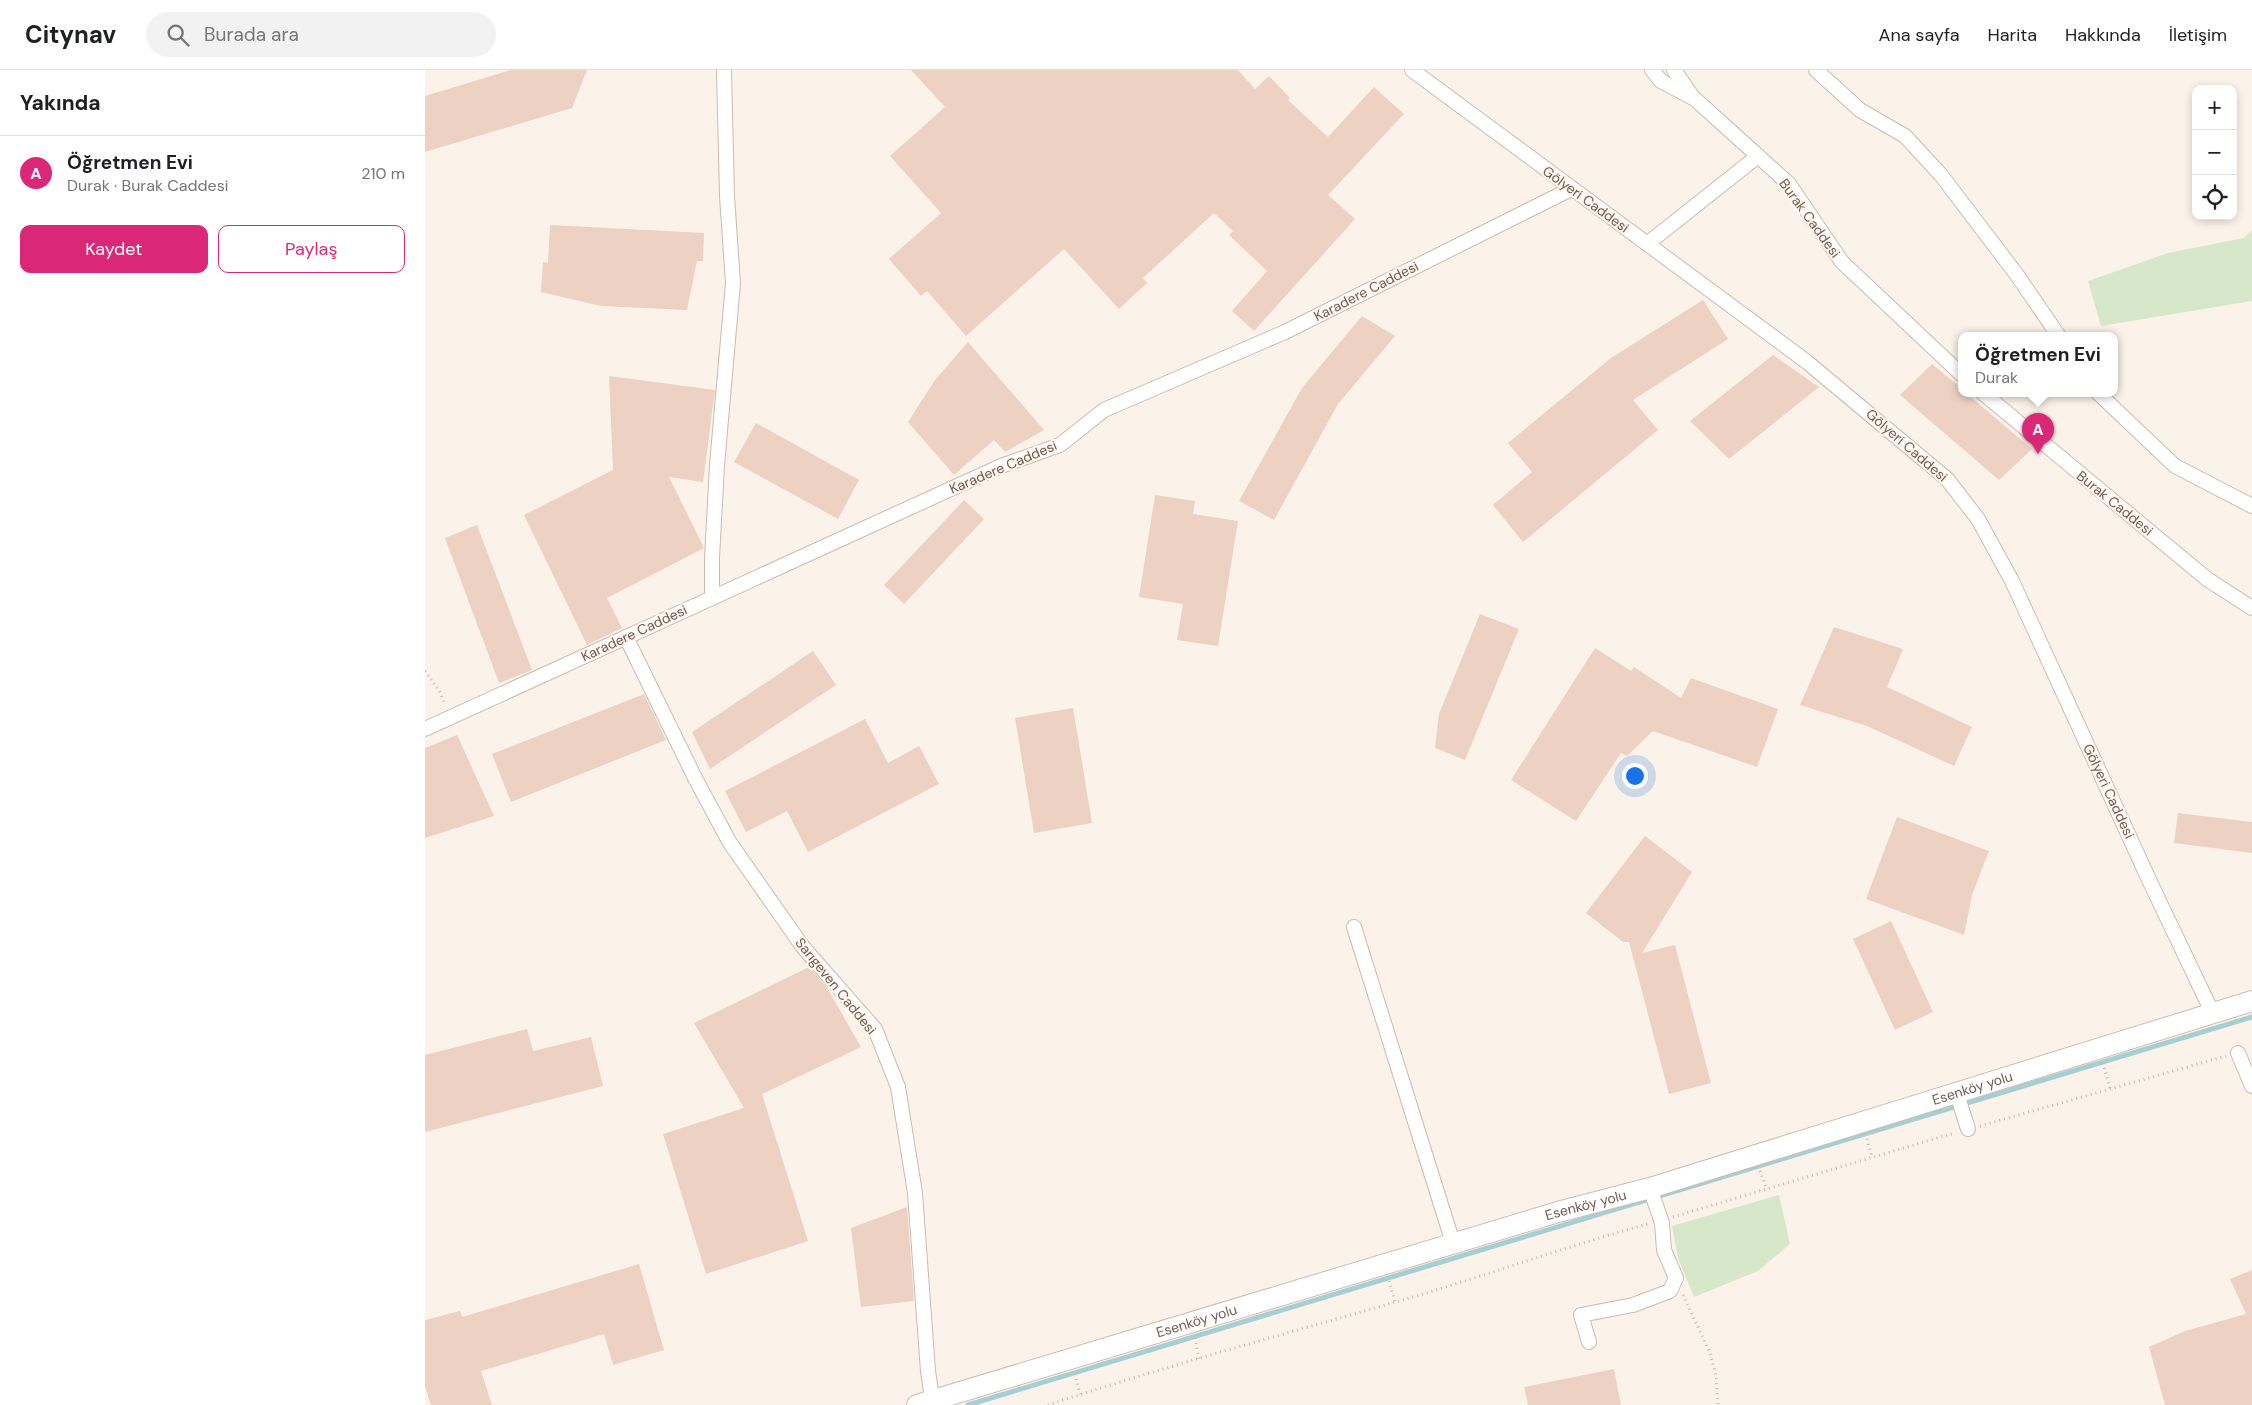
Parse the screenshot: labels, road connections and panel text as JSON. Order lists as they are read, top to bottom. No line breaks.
{"streets":{"street":["Gölyeri Caddesi","Burak Caddesi","Karadere Caddesi","Sarıgeven Caddesi","Esenköy yolu"]},"crossings":[["Gölyeri Caddesi","Karadere Caddesi"],["Gölyeri Caddesi","Esenköy yolu"],["Karadere Caddesi","Sarıgeven Caddesi"],["Sarıgeven Caddesi","Esenköy yolu"]],"page":{"header":"Citynav","search":"Burada ara","nav":["Ana sayfa","Harita","Hakkında","İletişim"],"heading":"Yakında","map_buttons":["+","−"],"list":[{"mark":"A","name":"Öğretmen Evi","note":"Durak · Burak Caddesi","value":"210 m"}],"buttons":["Kaydet","Paylaş"],"popup":["Öğretmen Evi","Durak"],"pins":"A"}}
